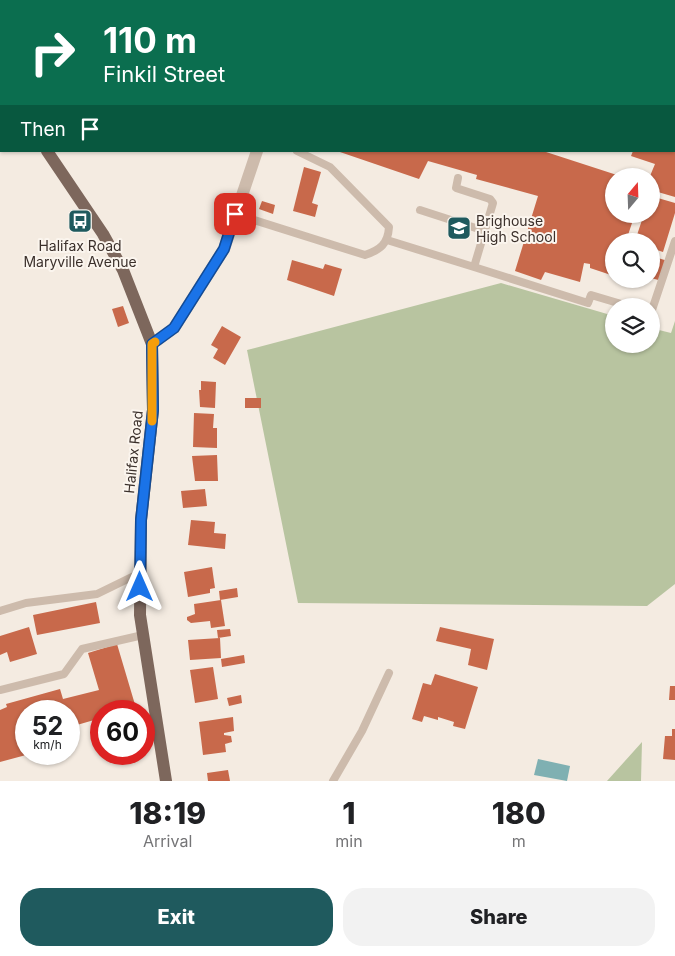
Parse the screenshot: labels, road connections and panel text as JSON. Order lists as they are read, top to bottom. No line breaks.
{"streets":{"main road":["Halifax Road"]},"places":{"bus stop":["Halifax Road Maryville Avenue"],"school or university":["Brighouse High School"]},"north":"top","page":{"turn":["110 m","Finkil Street"],"then":"Then","speed":"52 km/h","limit":"60","eta":["18:19","Arrival","1","min","180","m"],"buttons":["Exit","Share"]}}
